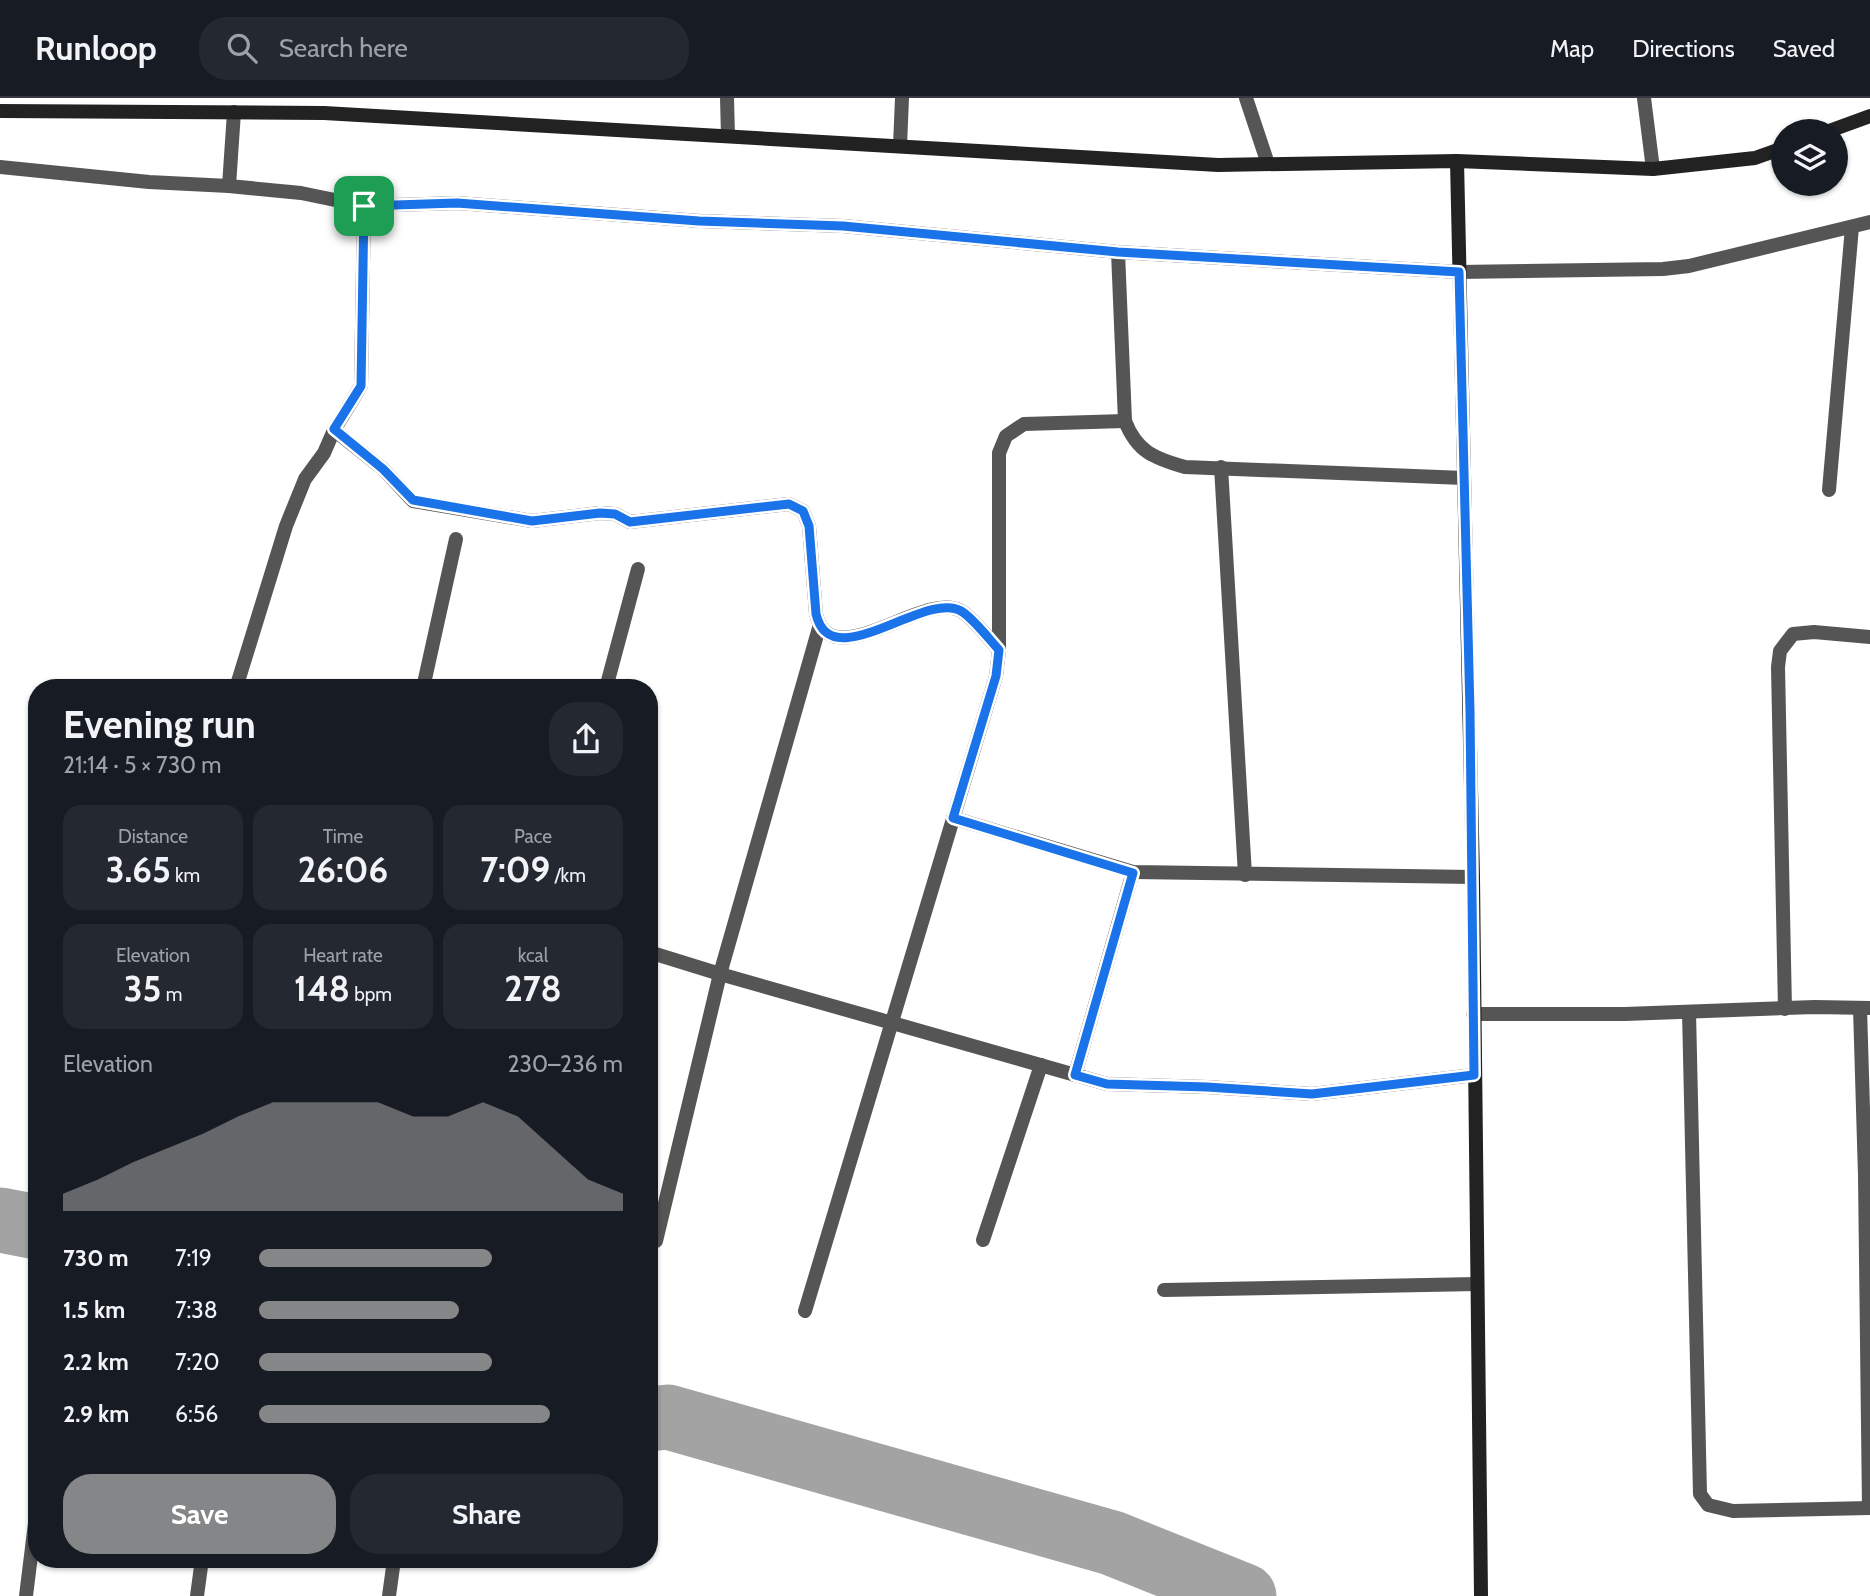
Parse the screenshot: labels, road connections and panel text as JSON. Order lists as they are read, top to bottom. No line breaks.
{"page":{"header":"Runloop","search":"Search here","nav":["Map","Directions","Saved"],"heading":["Evening run","21:14 · 5 × 730 m"],"stats":[["Distance","3.65 km"],["Time","26:06"],["Pace","7:09 /km"],["Elevation","35 m"],["Heart rate","148 bpm"],["kcal","278"]],"chart":["Elevation","230–236 m"],"list":[{"name":"730 m","note":"7:19"},{"name":"1.5 km","note":"7:38"},{"name":"2.2 km","note":"7:20"},{"name":"2.9 km","note":"6:56"}],"buttons":["Save","Share"]}}
